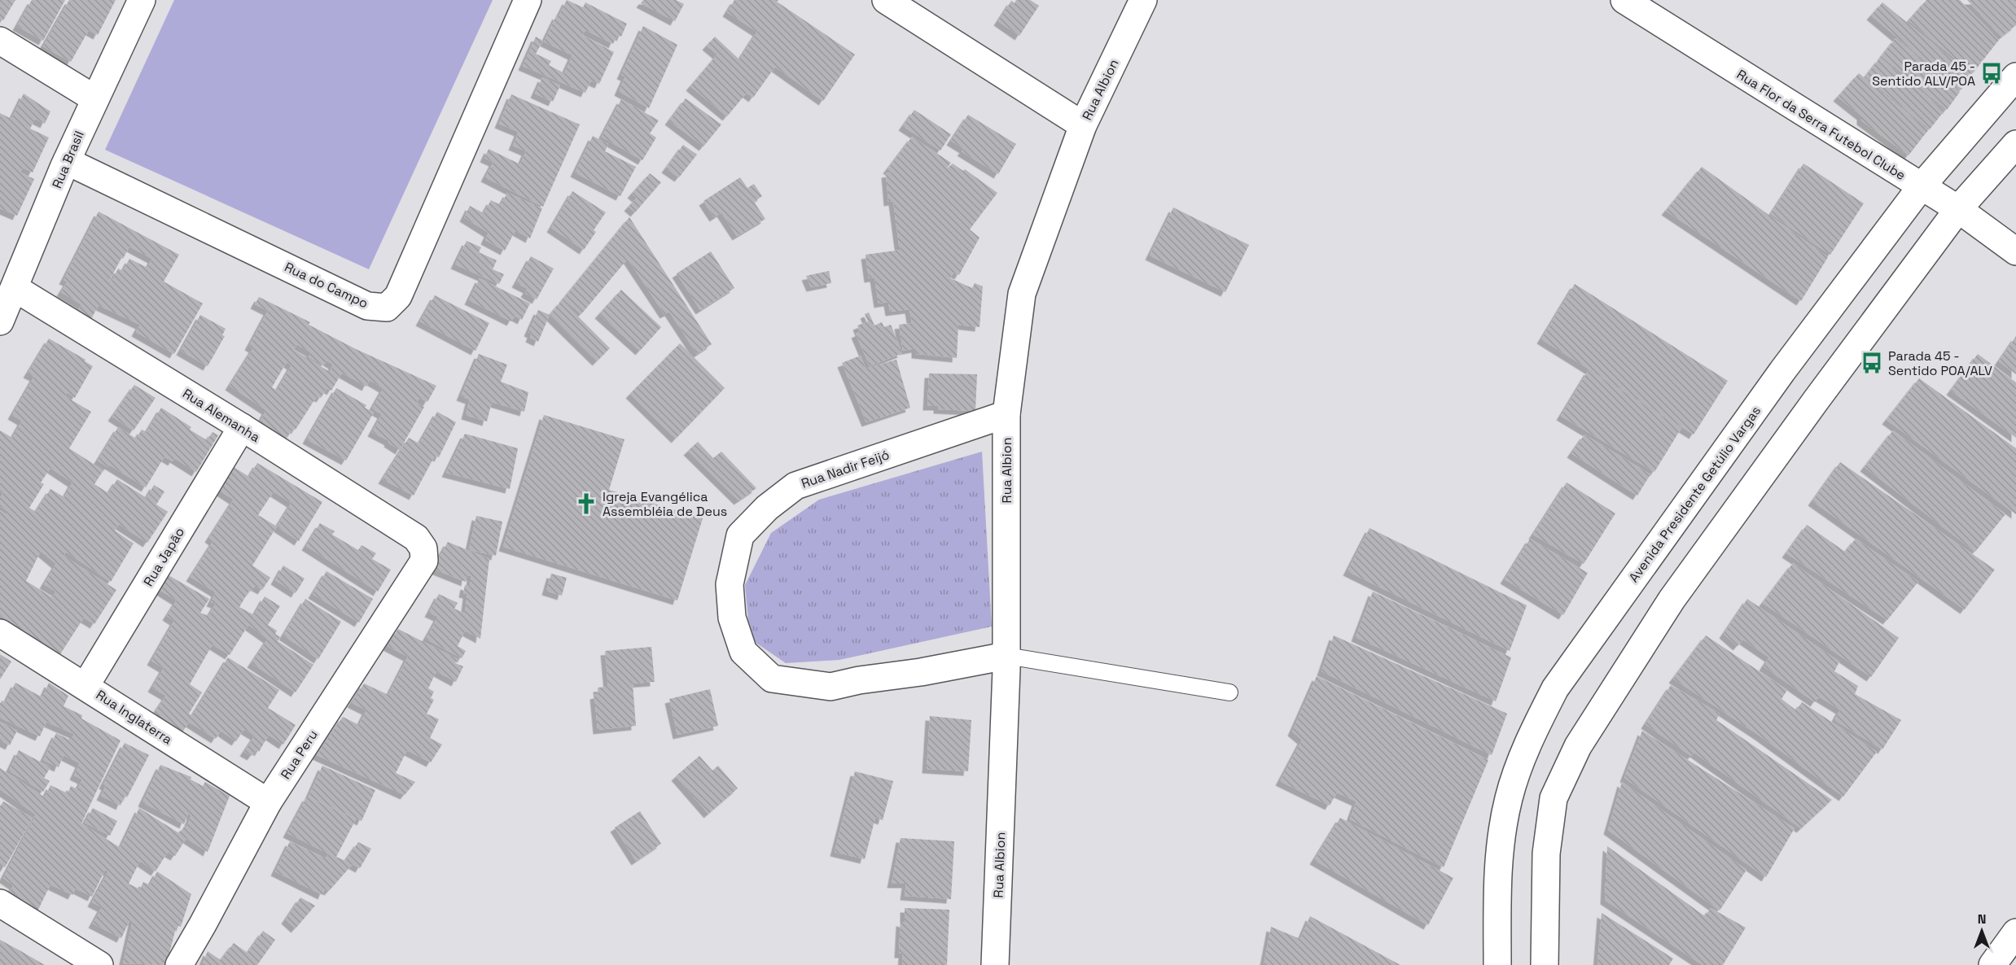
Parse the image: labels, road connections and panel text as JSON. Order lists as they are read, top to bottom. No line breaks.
{"streets":{"street":["Rua Albion","Rua Flor da Serra Futebol Clube","Rua Brasil","Rua do Campo","Rua Alemanha","Rua Nadir Feijó","Avenida Presidente Getúlio Vargas","Rua Japão","Rua Inglaterra","Rua Peru"]},"crossings":[["Rua Albion","Rua Nadir Feijó"],["Rua Flor da Serra Futebol Clube","Avenida Presidente Getúlio Vargas"],["Rua Brasil","Rua do Campo"],["Rua Brasil","Rua Alemanha"],["Rua Alemanha","Rua Japão"],["Rua Alemanha","Rua Peru"],["Rua Japão","Rua Inglaterra"],["Rua Inglaterra","Rua Peru"]],"places":{"bus stop":["Parada 45 - Sentido ALV/POA","Parada 45 - Sentido POA/ALV"],"church":["Igreja Evangélica Assembléia de Deus"]},"north":"top"}
